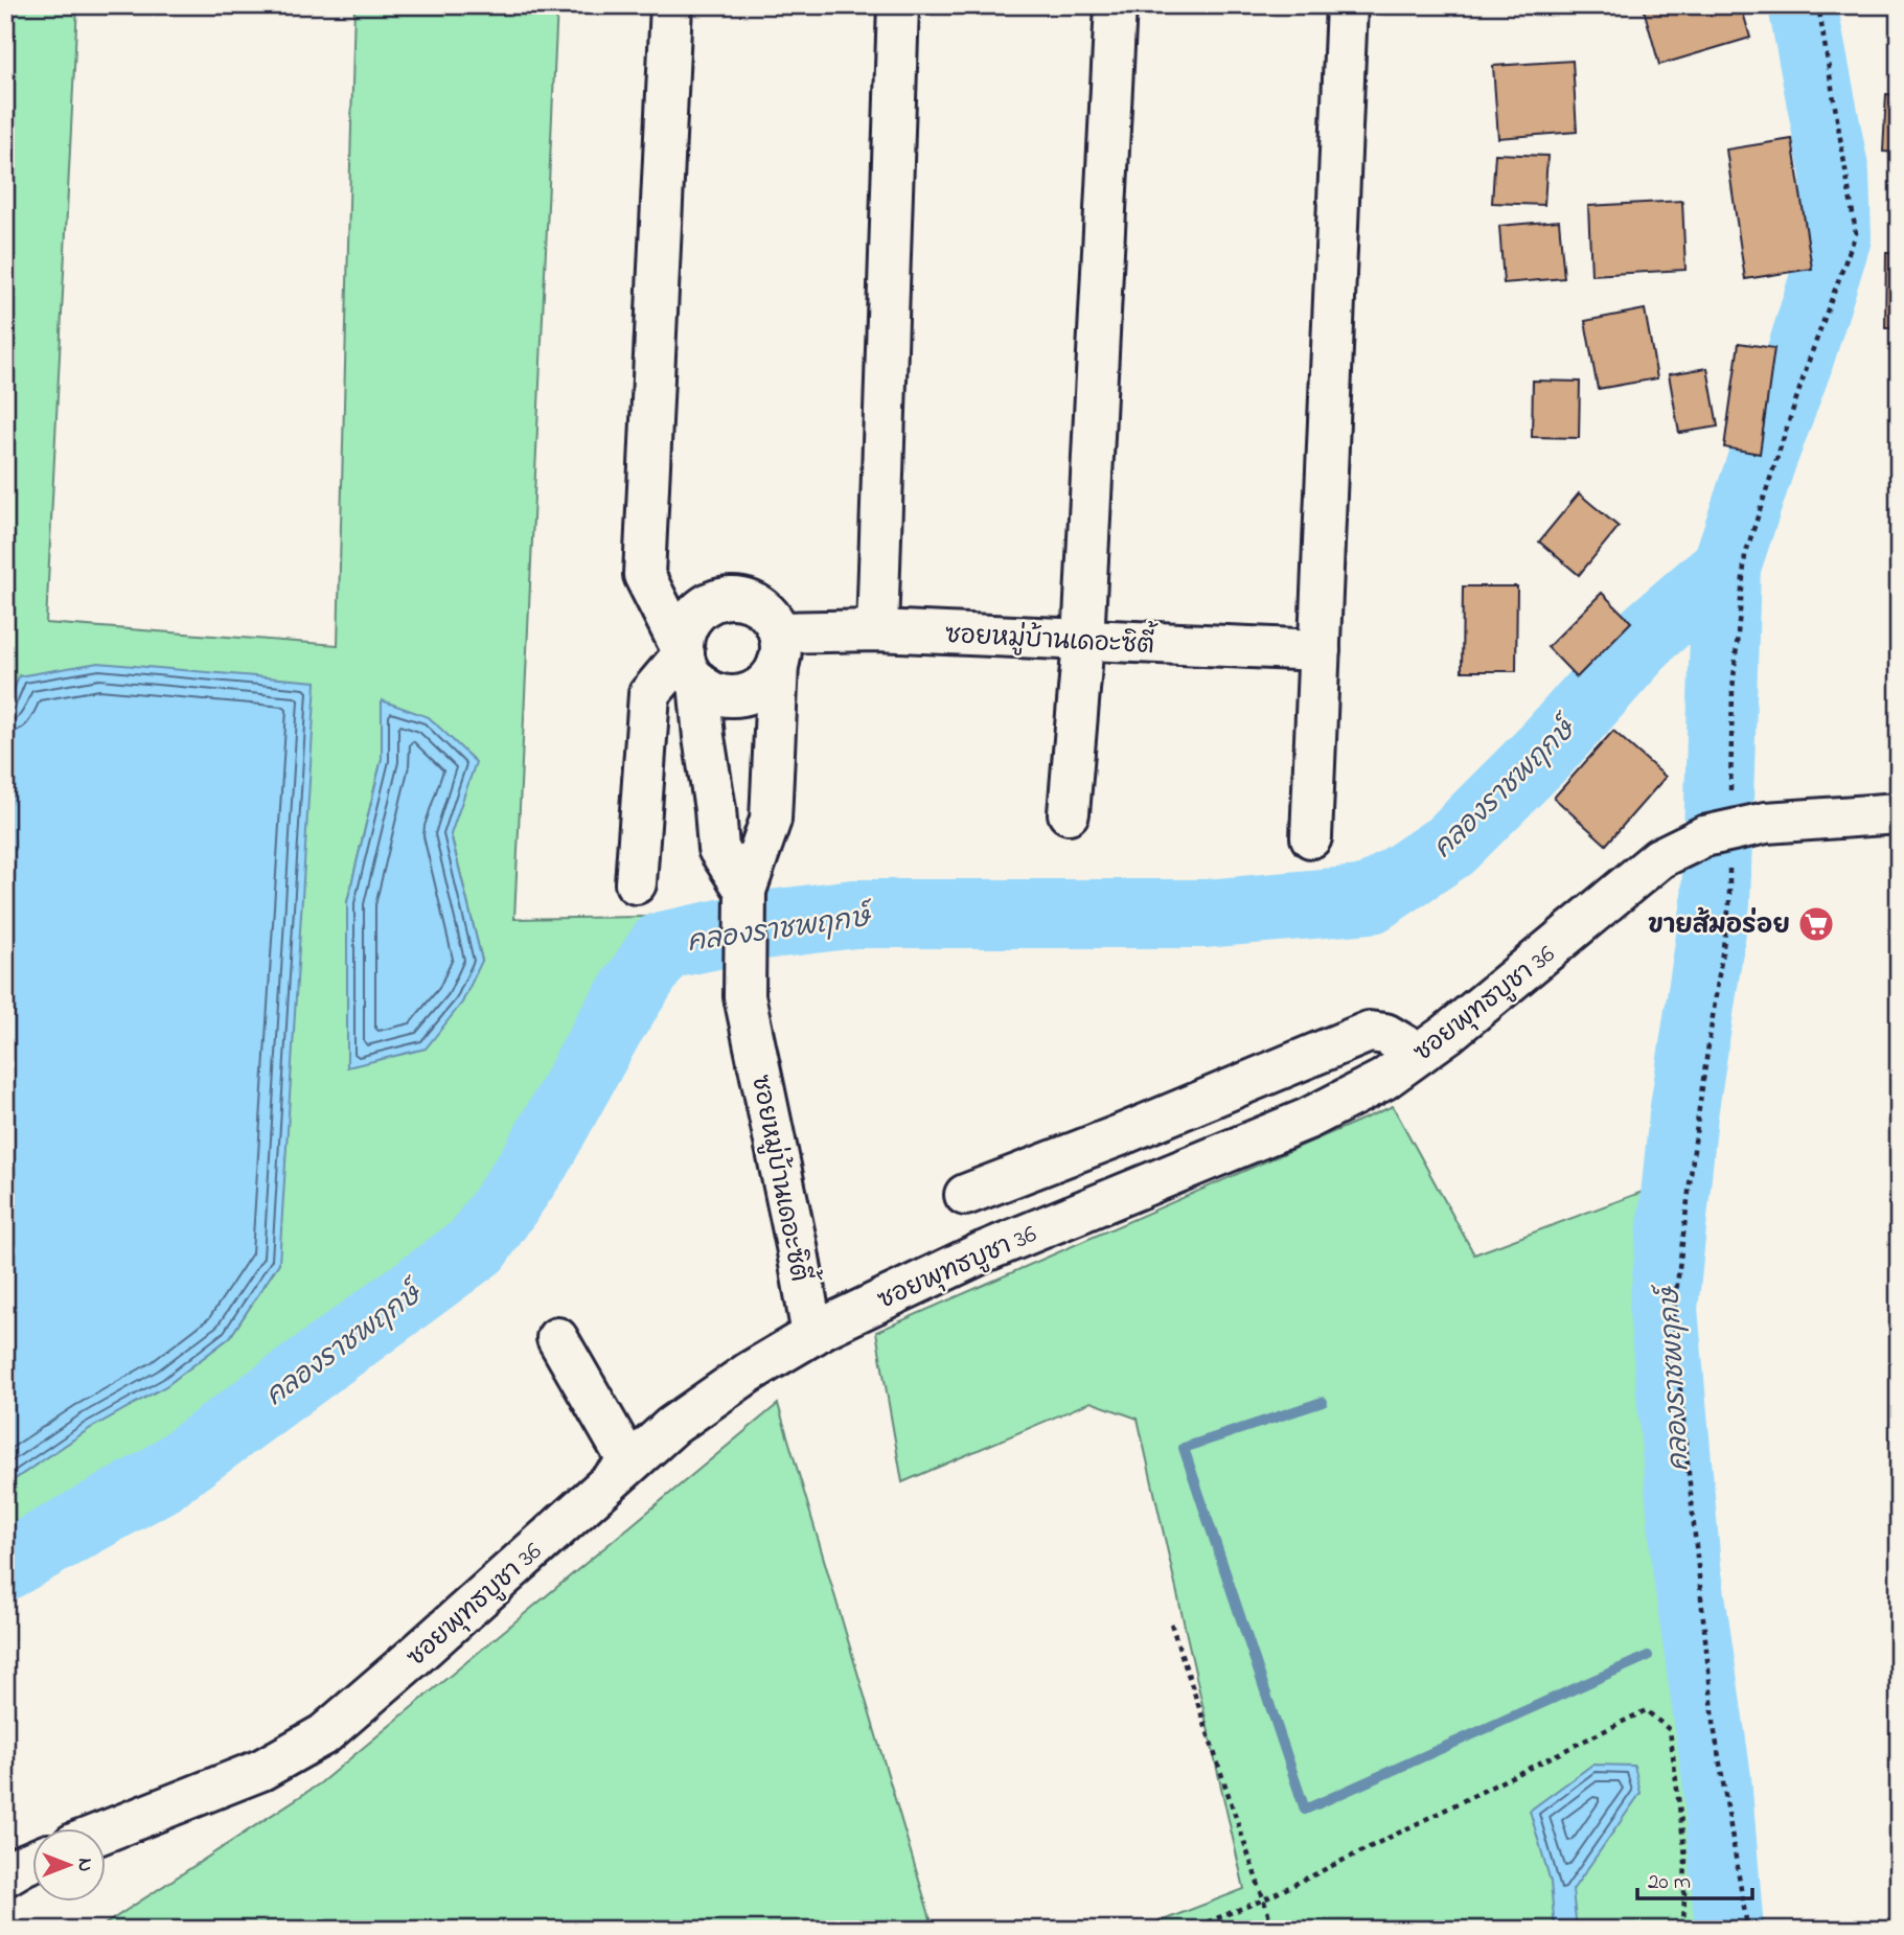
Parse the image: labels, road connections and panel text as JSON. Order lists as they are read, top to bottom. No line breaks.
{"streets":{"street":["ซอยหมู่บ้านเดอะซิตี้","ซอยพุทธบูชา 36"]},"crossings":[["ซอยหมู่บ้านเดอะซิตี้","ซอยพุทธบูชา 36"]],"water":["คลองราชพฤกษ์"],"places":{"supermarket":["ขายส้มอร่อย"]},"scale_bar":"20 m","north":"right"}
